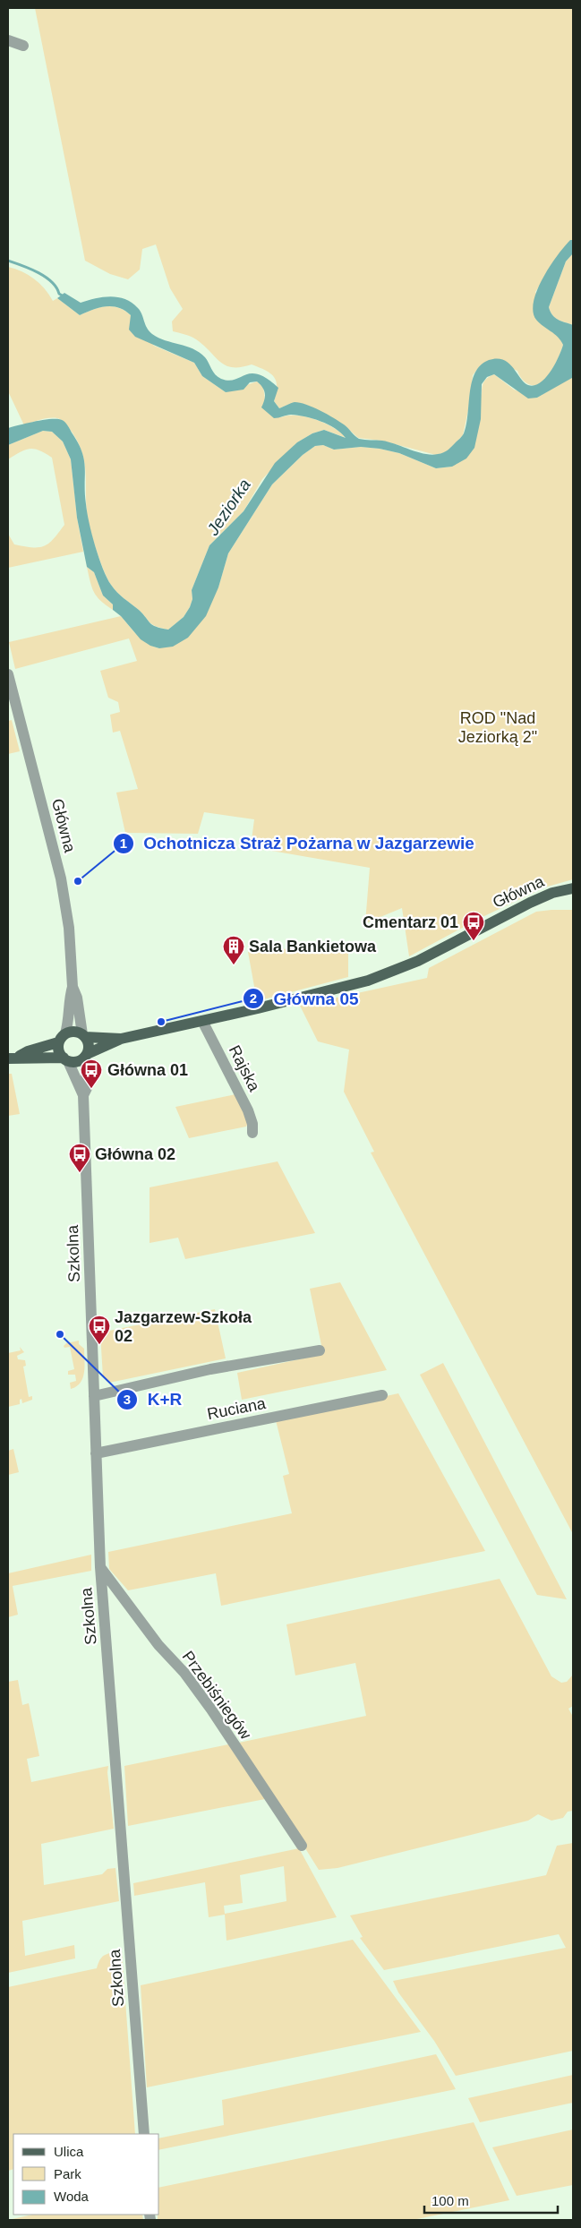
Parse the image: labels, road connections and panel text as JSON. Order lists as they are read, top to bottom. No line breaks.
{"streets":{"main road":["Główna"],"street":["Rajska","Szkolna","Ruciana","Przebiśniegów"]},"crossings":[["Główna","Rajska"],["Główna","Szkolna"],["Szkolna","Ruciana"],["Szkolna","Przebiśniegów"]],"water":["Jeziorka"],"parks":["ROD \"Nad Jeziorką 2\""],"places":{"other":["Ochotnicza Straż Pożarna w Jazgarzewie","Główna 05","K+R"],"bus stop":["Cmentarz 01","Główna 01","Główna 02","Jazgarzew-Szkoła 02"],"building":["Sala Bankietowa"]},"legend":["Ulica","Park","Woda"],"scale_bar":"100 m"}
